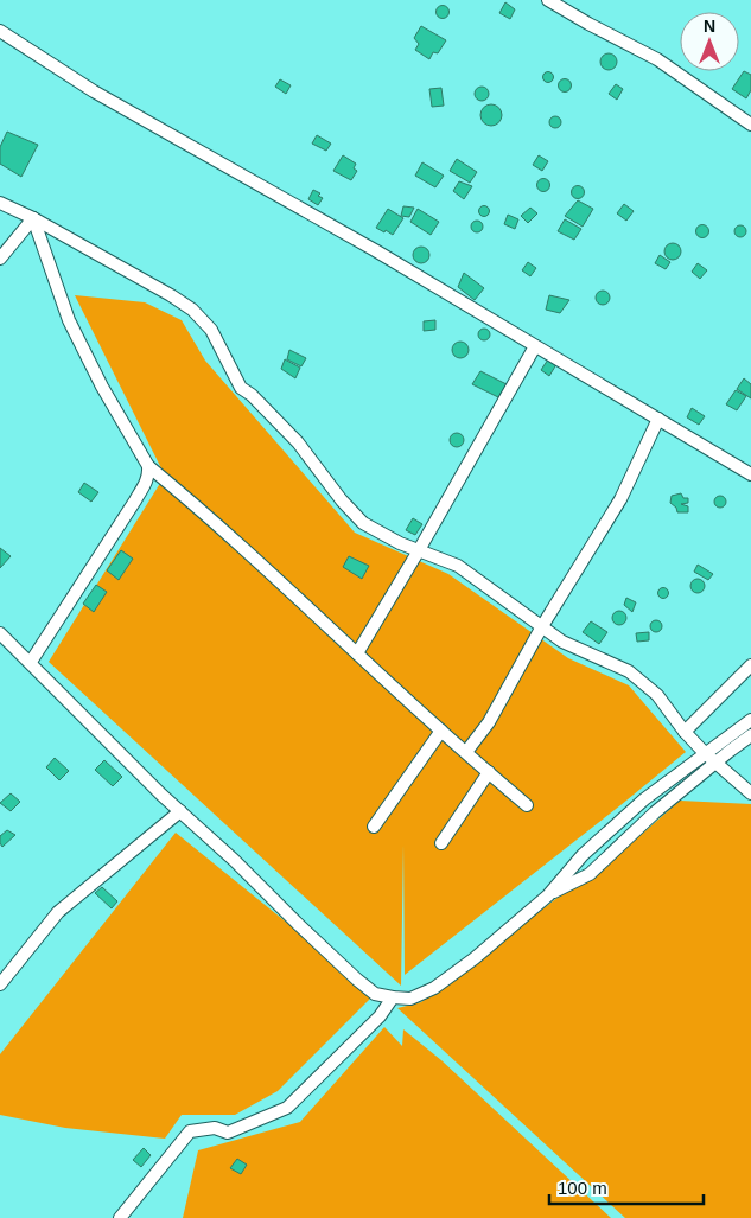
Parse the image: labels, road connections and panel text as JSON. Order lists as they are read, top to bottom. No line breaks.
{"scale_bar":"100 m","north":"top"}
